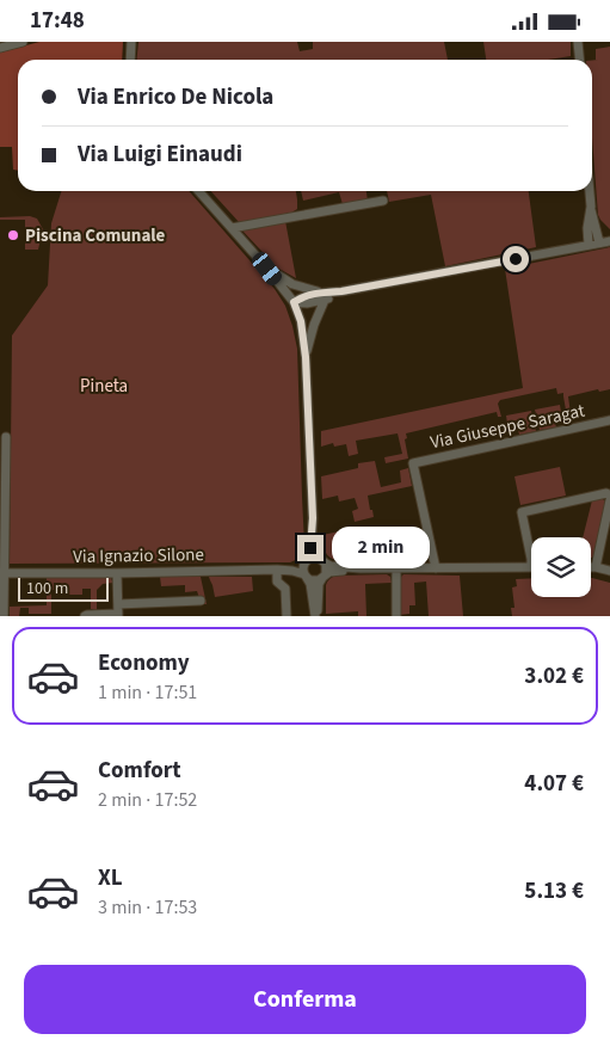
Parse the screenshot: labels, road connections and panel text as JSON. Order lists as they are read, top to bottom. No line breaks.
{"streets":{"street":["Via Giuseppe Saragat","Via Ignazio Silone"]},"parks":["Pineta"],"places":["Piscina Comunale"],"scale_bar":"100 m","page":{"status":"17:48","banner":["Via Enrico De Nicola","Via Luigi Einaudi"],"bubble":"2 min","scale":"100 m","list":[{"name":"Economy","note":"1 min · 17:51","value":"3.02 €"},{"name":"Comfort","note":"2 min · 17:52","value":"4.07 €"},{"name":"XL","note":"3 min · 17:53","value":"5.13 €"}],"buttons":"Conferma"}}
